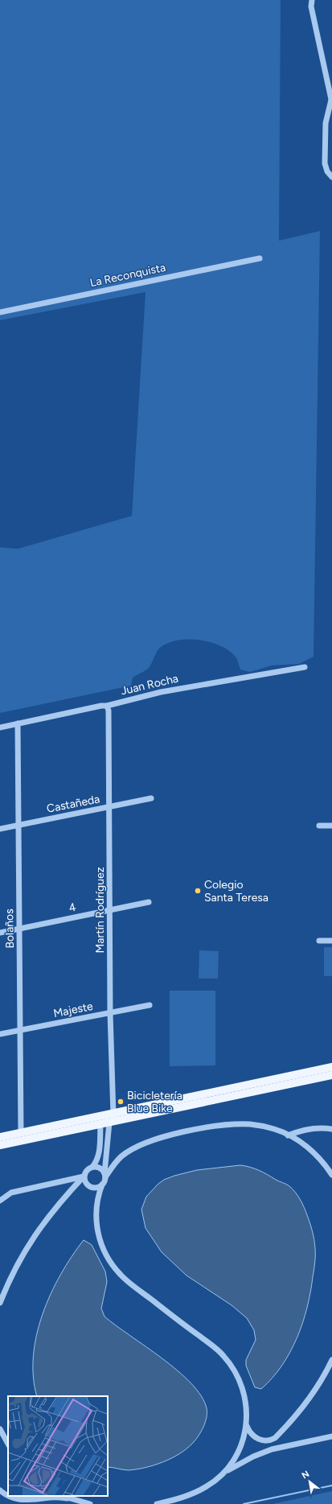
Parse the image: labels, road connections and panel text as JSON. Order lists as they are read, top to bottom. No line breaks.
{"streets":{"street":["La Reconquista","Juan Rocha","Castañeda","4","Martín Rodríguez","Bolaños","Majeste"]},"crossings":[["Juan Rocha","Martín Rodríguez"],["Juan Rocha","Bolaños"],["Castañeda","Martín Rodríguez"],["Castañeda","Bolaños"],["4","Martín Rodríguez"],["4","Bolaños"],["Martín Rodríguez","Majeste"],["Bolaños","Majeste"]],"places":["Colegio Santa Teresa","Bicicletería Blue Bike"],"north":"top left"}
